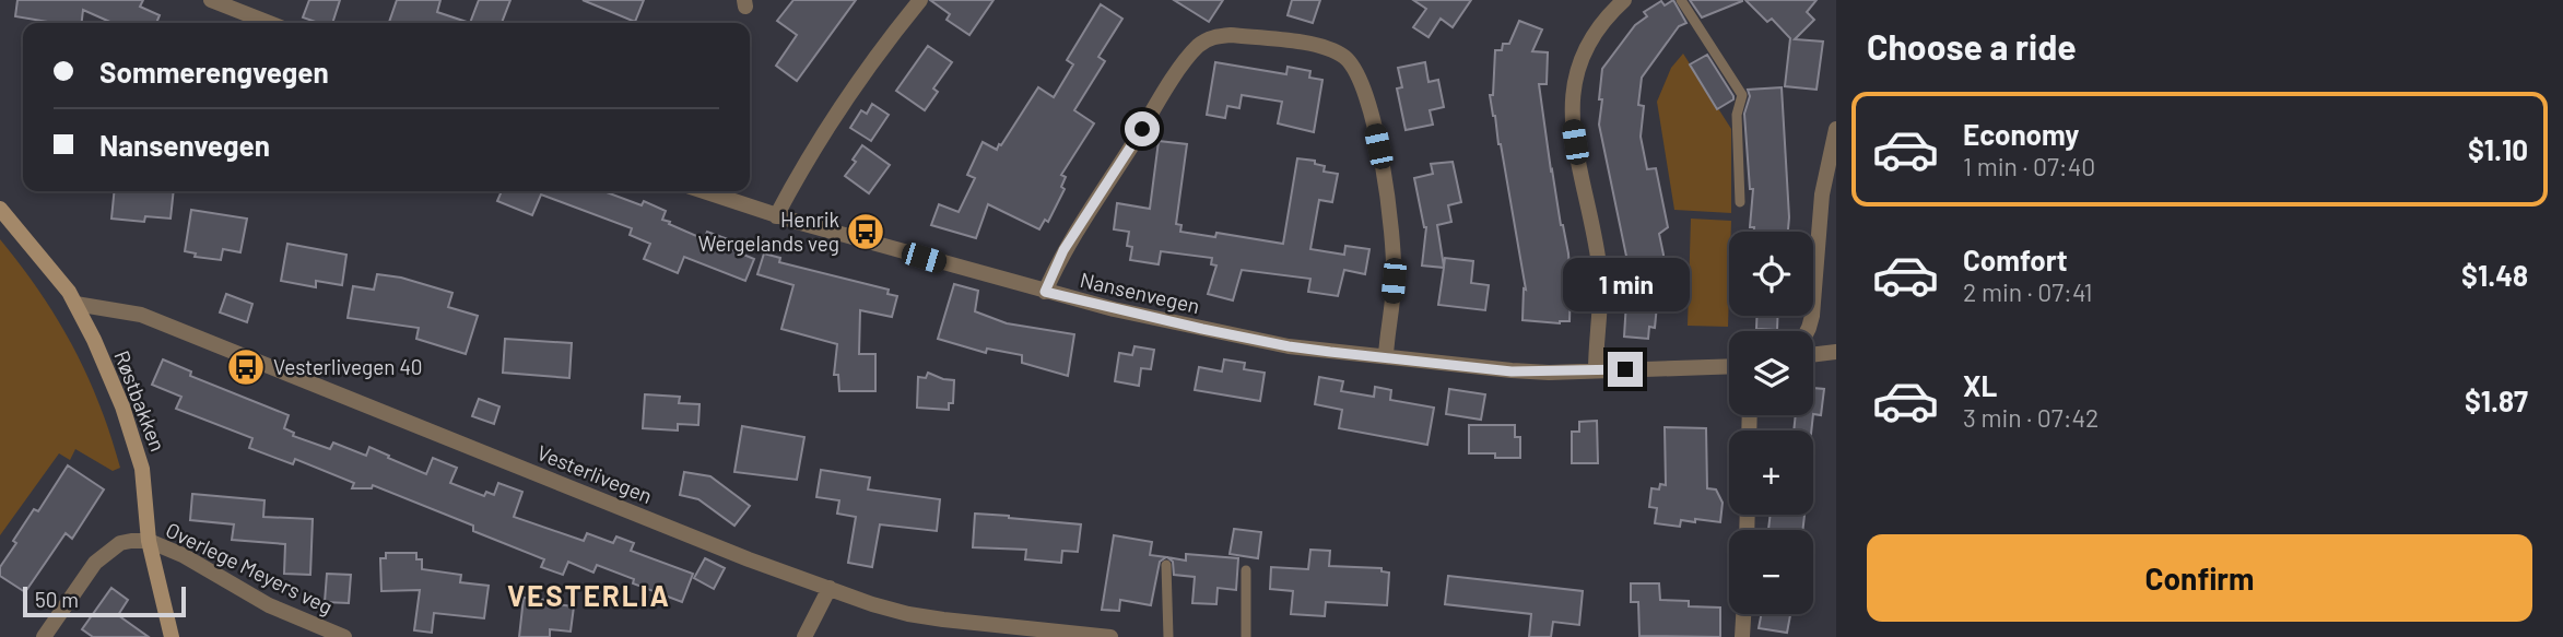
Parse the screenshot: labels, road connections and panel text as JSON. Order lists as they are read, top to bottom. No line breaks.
{"streets":{"street":["Nansenvegen","Røstbakken","Vesterlivegen","Overlege Meyers veg"]},"crossings":[["Røstbakken","Vesterlivegen"],["Røstbakken","Overlege Meyers veg"]],"districts":["VESTERLIA"],"places":{"bus stop":["Henrik Wergelands veg","Vesterlivegen 40"]},"scale_bar":"50 m","page":{"heading":"Choose a ride","banner":["Sommerengvegen","Nansenvegen"],"list":[{"name":"Economy","note":"1 min · 07:40","value":"$1.10"},{"name":"Comfort","note":"2 min · 07:41","value":"$1.48"},{"name":"XL","note":"3 min · 07:42","value":"$1.87"}],"map_buttons":["+","−"],"bubble":"1 min","buttons":"Confirm","scale":"50 m"}}
